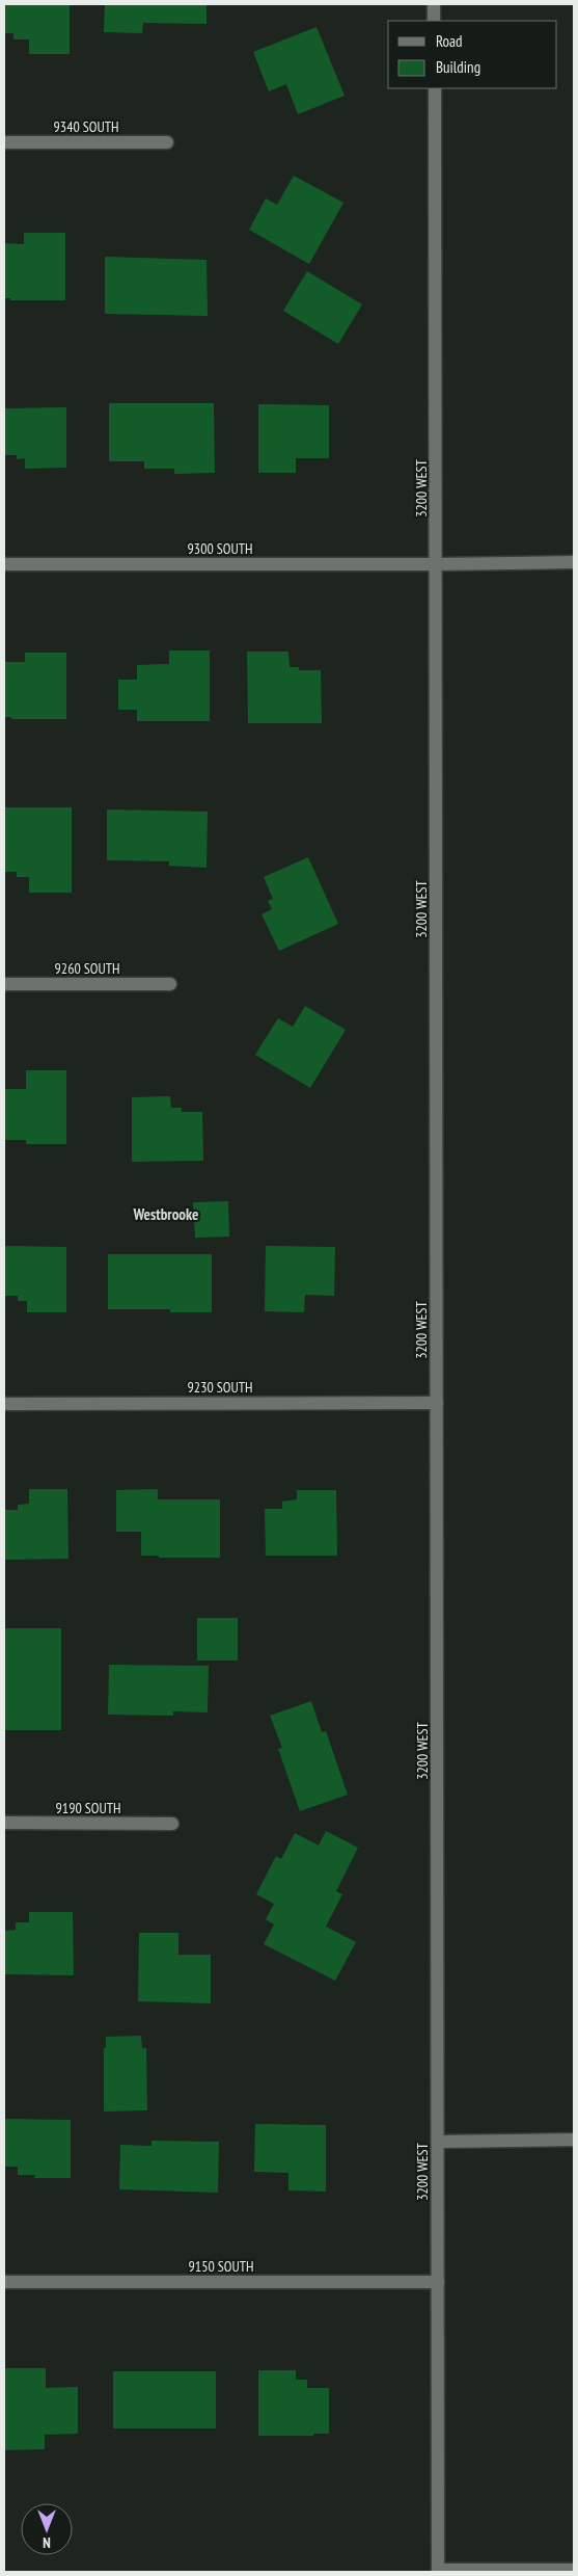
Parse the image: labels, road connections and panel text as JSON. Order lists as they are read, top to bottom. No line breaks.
{"streets":{"street":["9340 SOUTH","3200 WEST","9300 SOUTH","9260 SOUTH","9230 SOUTH","9190 SOUTH","9150 SOUTH"]},"crossings":[["3200 WEST","9300 SOUTH"],["3200 WEST","9230 SOUTH"],["3200 WEST","9150 SOUTH"]],"districts":["Westbrooke"],"legend":["Road","Building"],"north":"bottom"}
